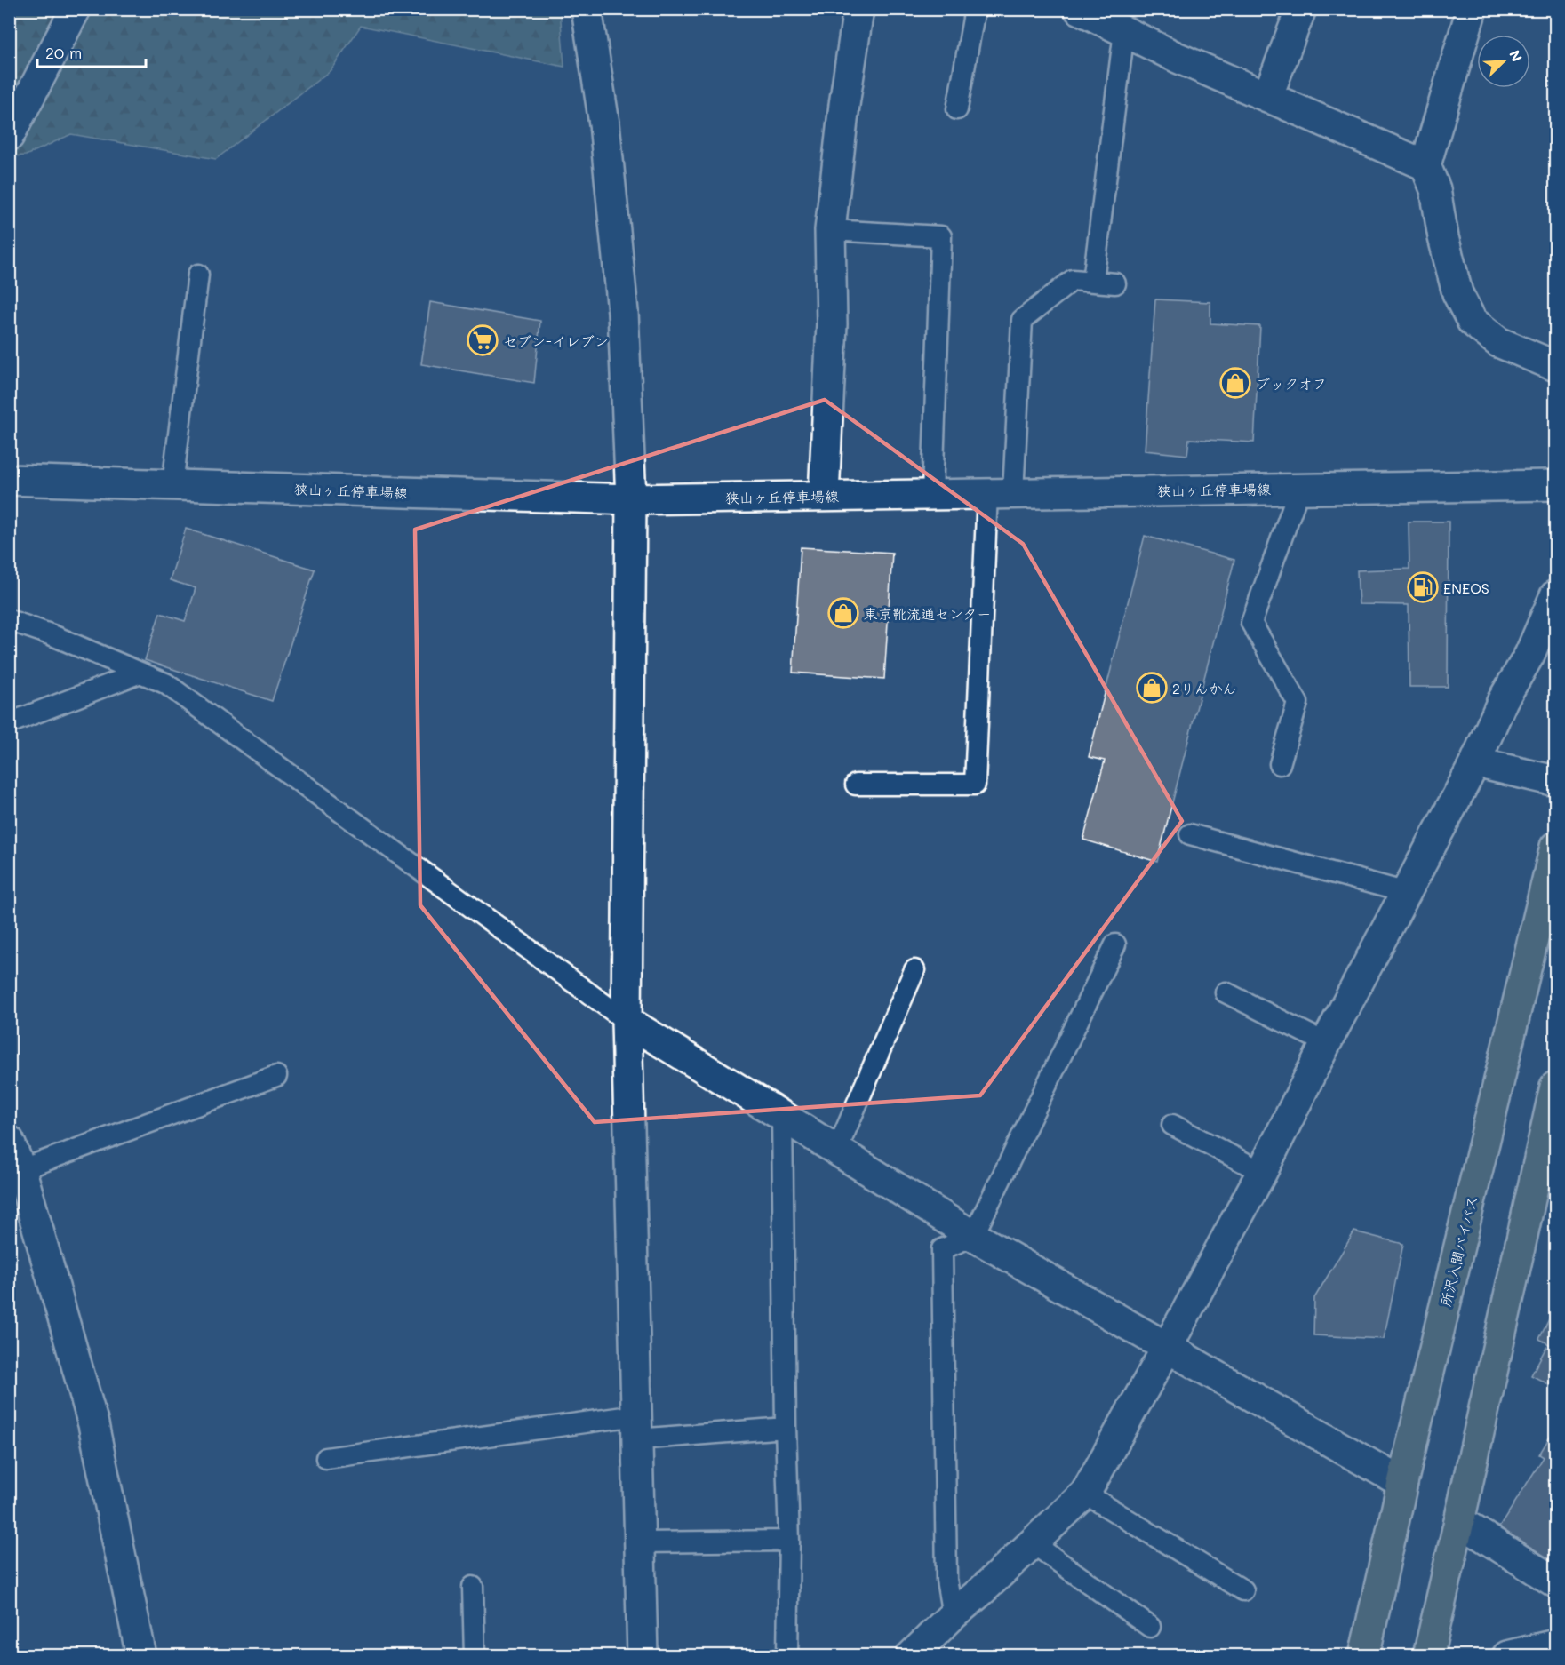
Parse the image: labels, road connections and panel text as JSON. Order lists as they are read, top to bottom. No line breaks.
{"streets":{"highway":["所沢入間バイパス"],"street":["狭山ヶ丘停車場線"]},"places":{"supermarket":["セブン-イレブン"],"shop":["ブックオフ","東京靴流通センター","2りんかん"],"fuel station":["ENEOS"]},"scale_bar":"20 m","north":"top right"}
